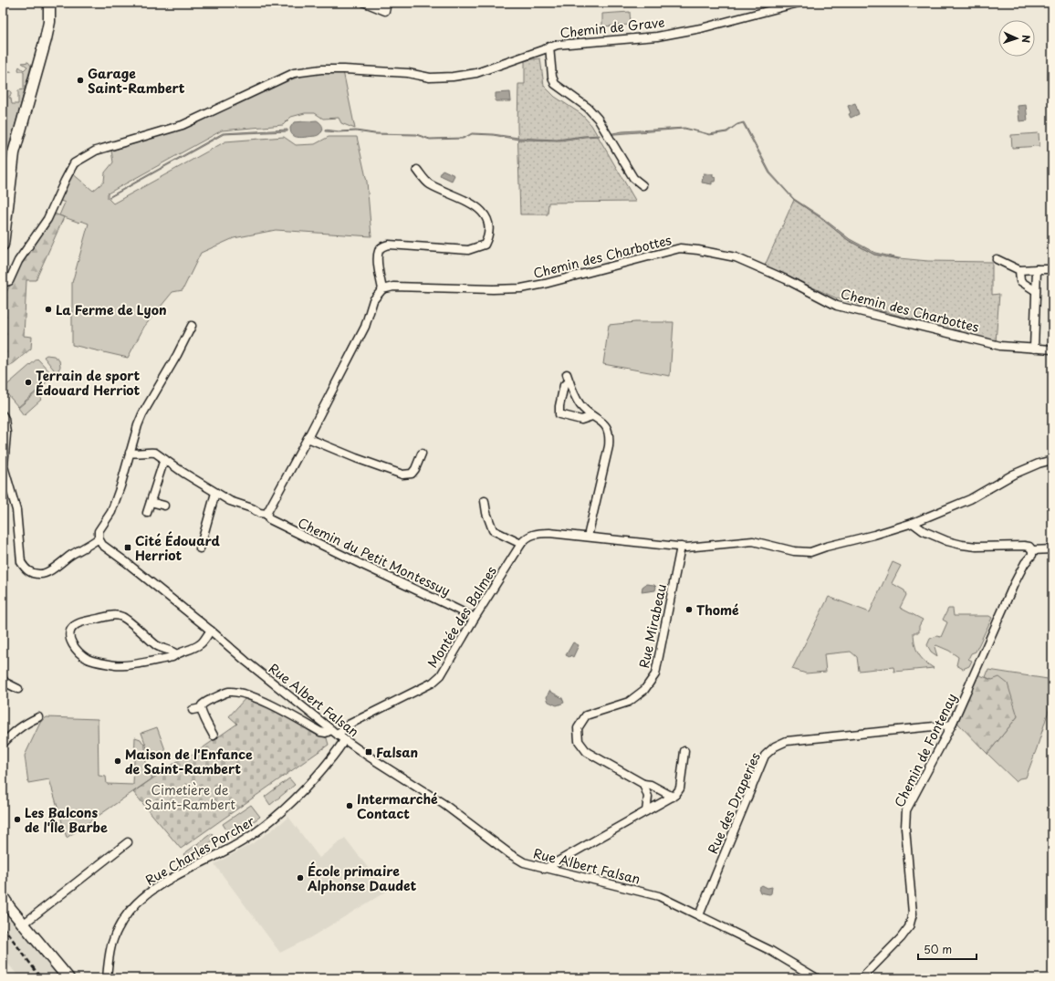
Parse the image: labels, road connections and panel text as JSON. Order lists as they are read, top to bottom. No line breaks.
{"streets":{"street":["Chemin de Grave","Chemin des Charbottes","Chemin du Petit Montessuy","Montée des Balmes","Rue Mirabeau","Rue Albert Falsan","Chemin de Fontenay","Rue des Draperies","Rue Charles Porcher"]},"crossings":[["Chemin du Petit Montessuy","Montée des Balmes"],["Montée des Balmes","Rue Mirabeau"],["Montée des Balmes","Rue Albert Falsan"],["Montée des Balmes","Rue Charles Porcher"],["Rue Albert Falsan","Rue des Draperies"],["Rue Albert Falsan","Rue Charles Porcher"],["Chemin de Fontenay","Rue des Draperies"]],"parks":["Cimetière de Saint-Rambert"],"places":{"other":["Garage Saint-Rambert","La Ferme de Lyon","Terrain de sport Édouard Herriot","Thomé","Maison de l'Enfance de Saint-Rambert","Intermarché Contact","Les Balcons de l'Île Barbe","École primaire Alphonse Daudet"],"transit":["Cité Édouard Herriot","Falsan"]},"scale_bar":"50 m","north":"right"}
